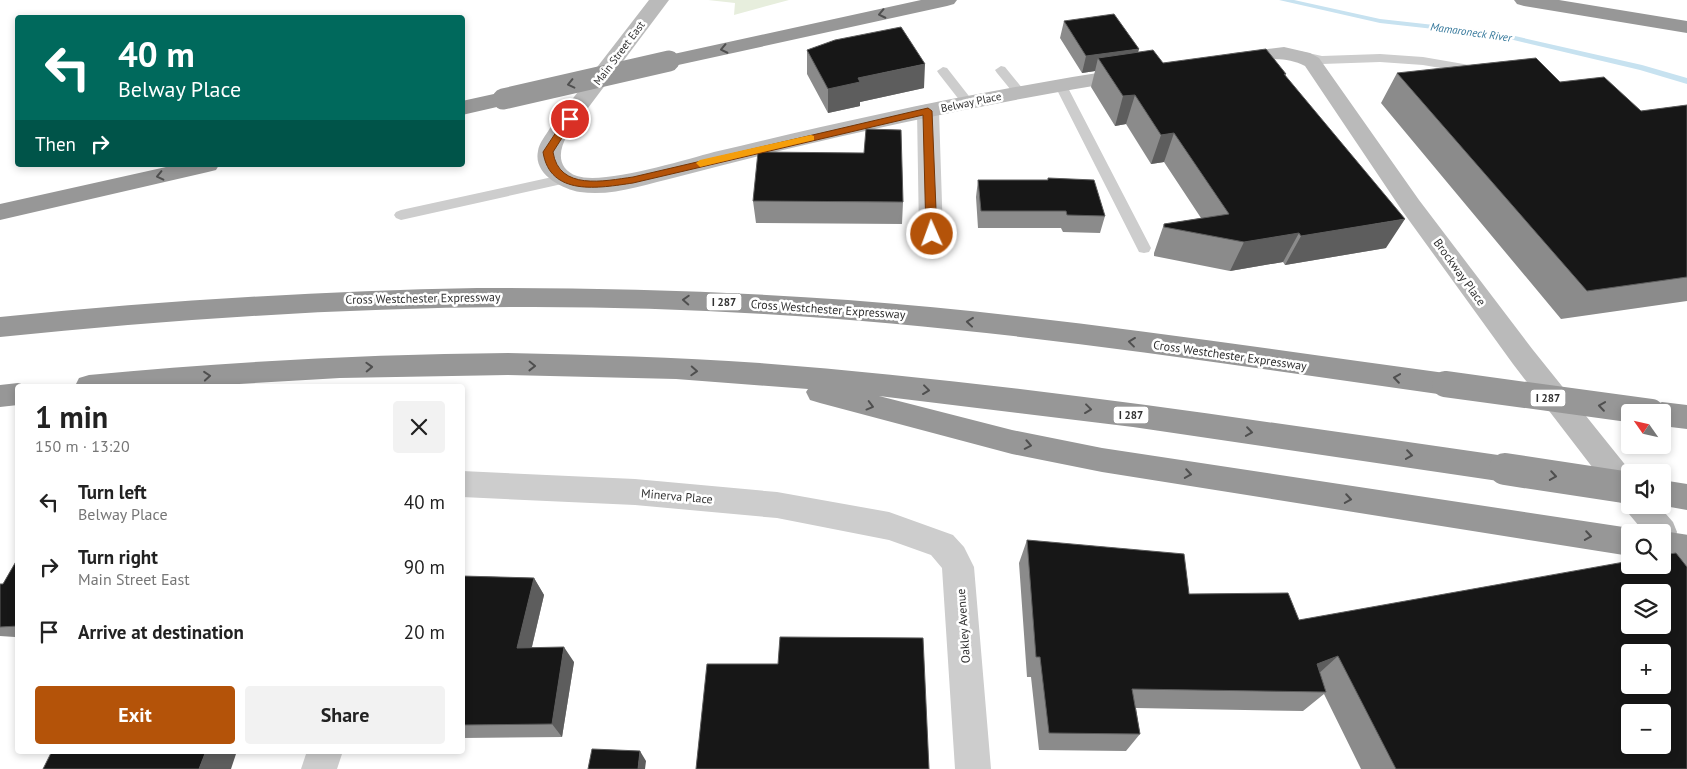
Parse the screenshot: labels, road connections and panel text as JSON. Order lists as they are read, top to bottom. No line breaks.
{"streets":{"highway":["Cross Westchester Expressway","I 287"],"street":["Main Street East","Belway Place","Brockway Place","Minerva Place","Oakley Avenue"]},"crossings":[["Main Street East","Belway Place"],["Minerva Place","Oakley Avenue"]],"water":["Mamaroneck River"],"north":"top left","page":{"turn":["40 m","Belway Place"],"then":"Then","heading":["1 min","150 m · 13:20"],"map_buttons":["+","−"],"list":[{"name":"Turn left","note":"Belway Place","value":"40 m"},{"name":"Turn right","note":"Main Street East","value":"90 m"},{"name":"Arrive at destination","value":"20 m"}],"buttons":["Exit","Share"]}}
